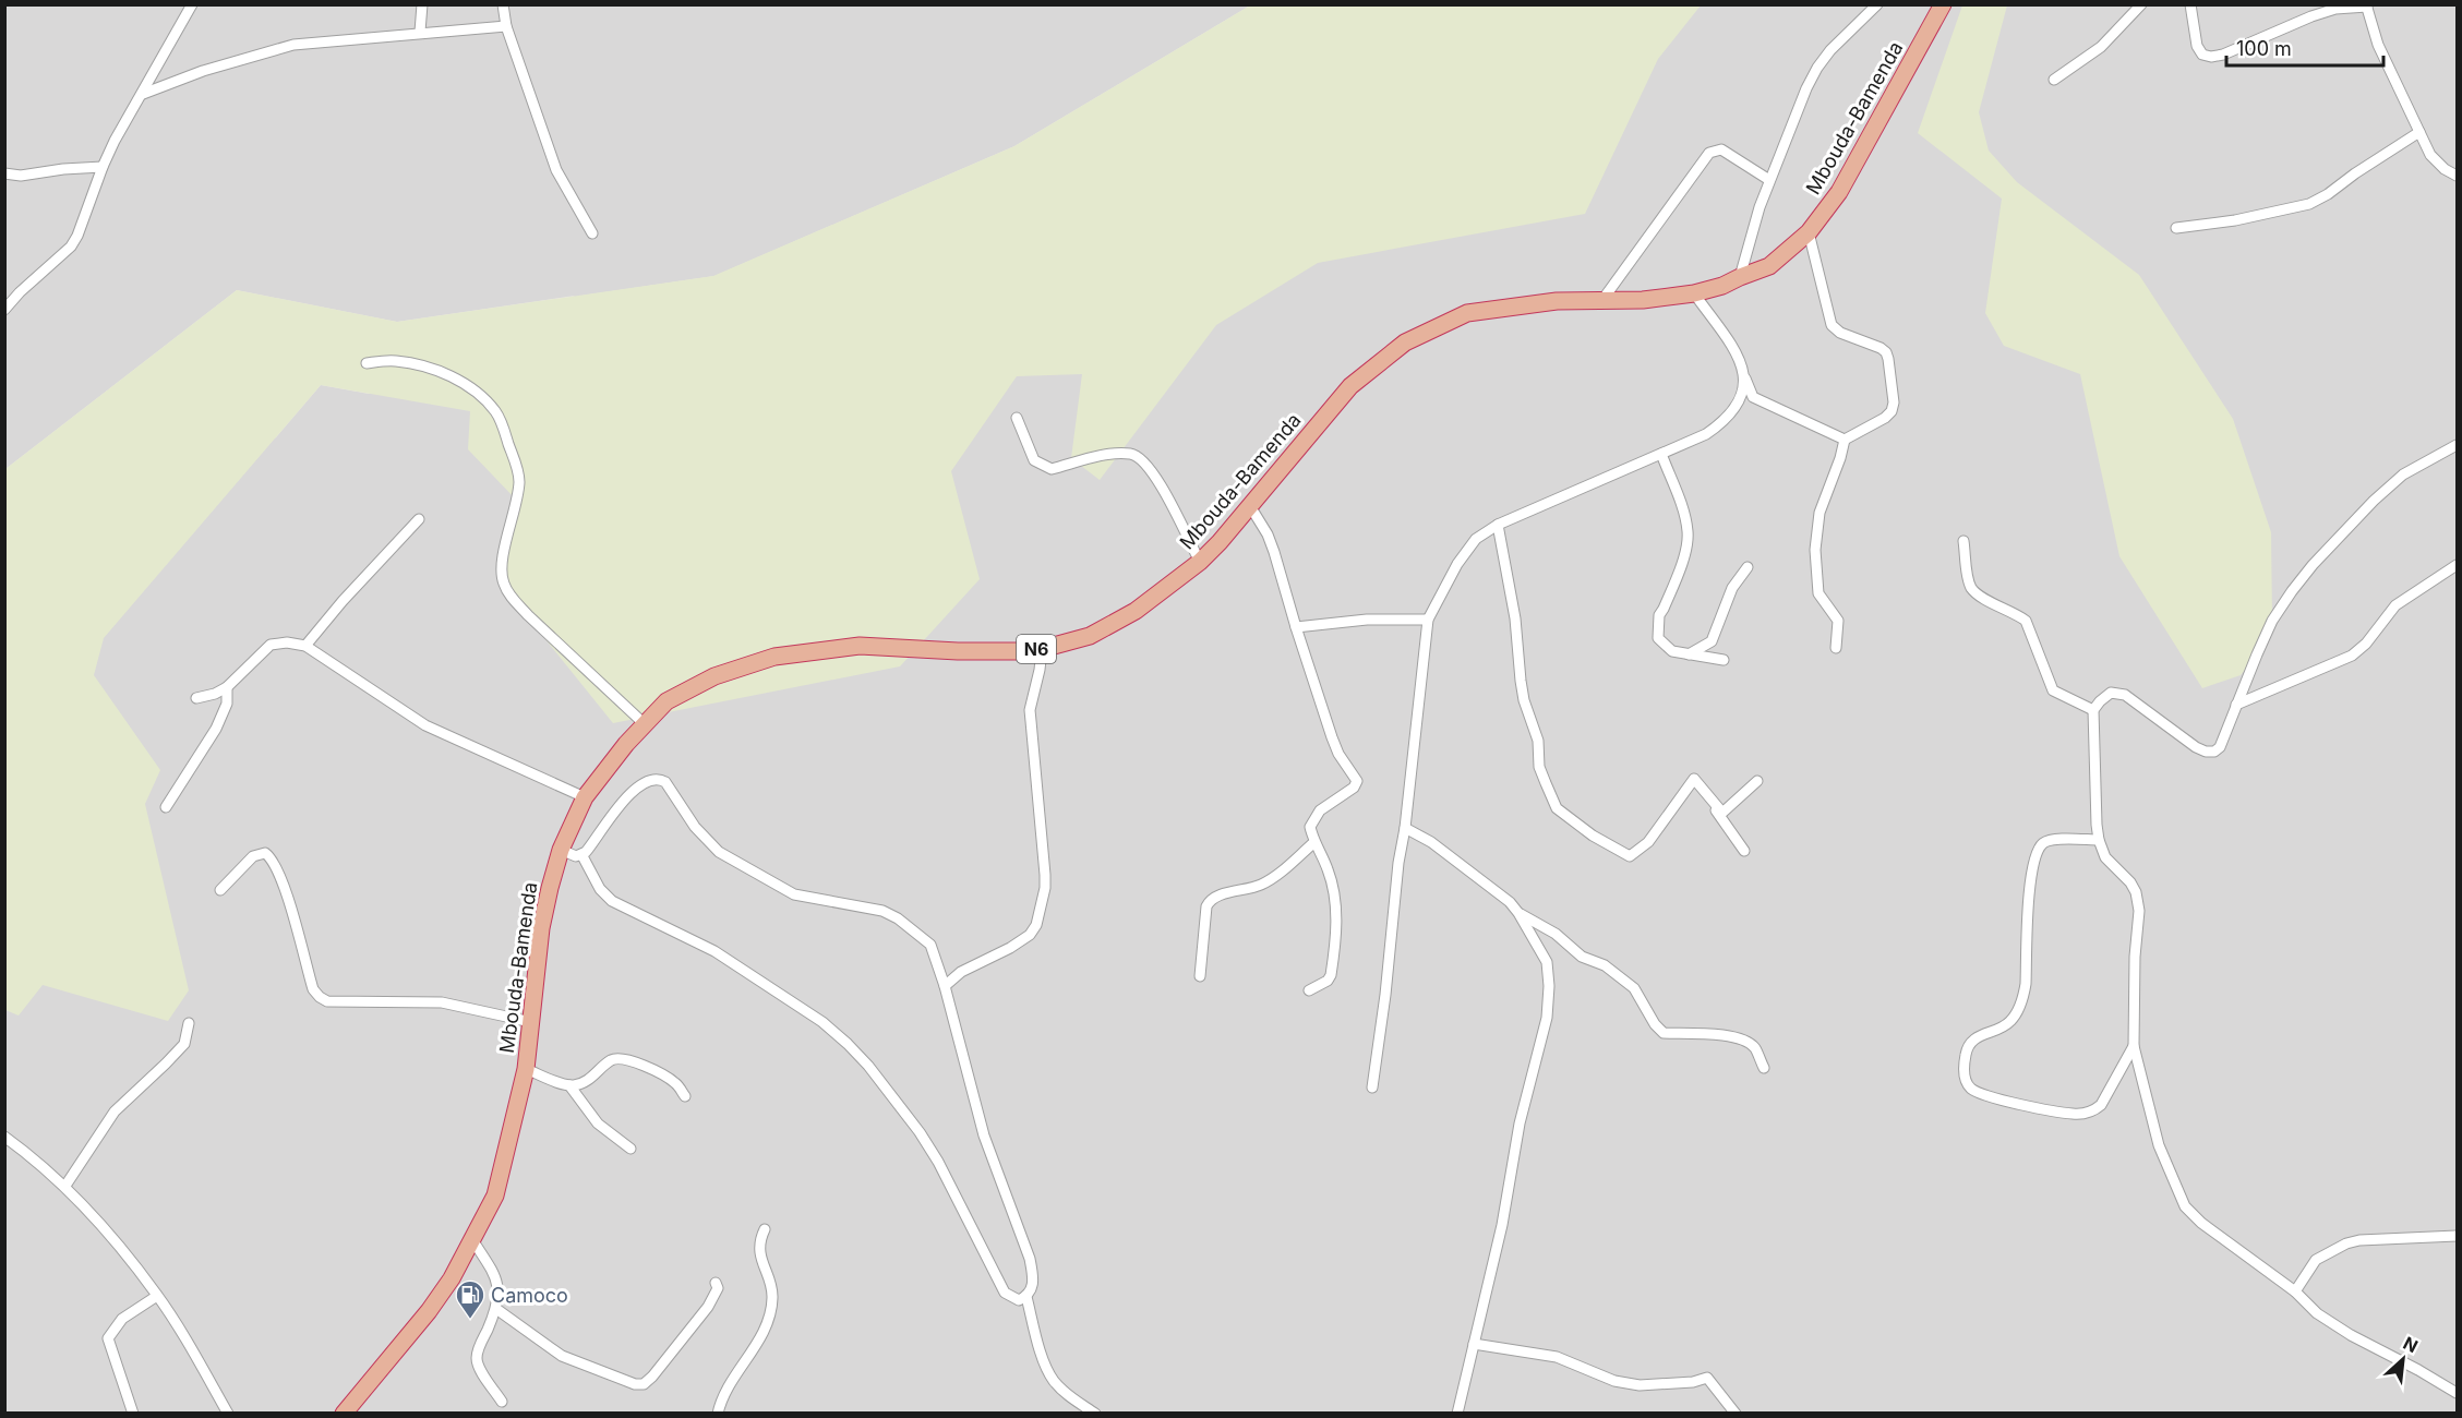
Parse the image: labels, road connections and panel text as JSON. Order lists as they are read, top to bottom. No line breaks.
{"streets":{"highway":["Mbouda-Bamenda","N6"]},"places":{"fuel station":["Camoco"]},"scale_bar":"100 m","north":"top right"}
